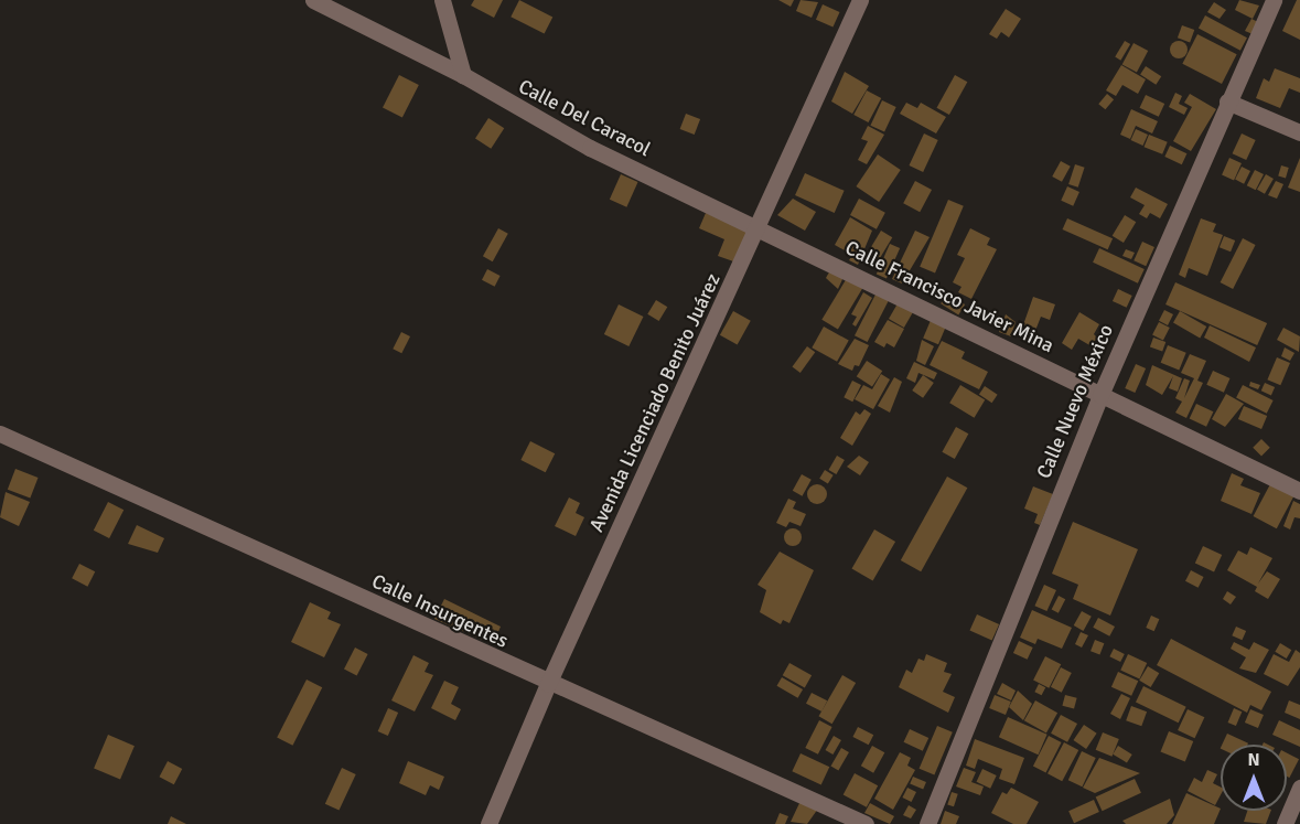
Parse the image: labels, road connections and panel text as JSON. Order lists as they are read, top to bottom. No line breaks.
{"streets":{"street":["Calle Del Caracol","Calle Francisco Javier Mina","Calle Nuevo México","Avenida Licenciado Benito Juárez","Calle Insurgentes"]},"crossings":[["Calle Del Caracol","Calle Francisco Javier Mina"],["Calle Del Caracol","Avenida Licenciado Benito Juárez"],["Calle Francisco Javier Mina","Calle Nuevo México"],["Calle Francisco Javier Mina","Avenida Licenciado Benito Juárez"],["Avenida Licenciado Benito Juárez","Calle Insurgentes"]],"north":"top"}
